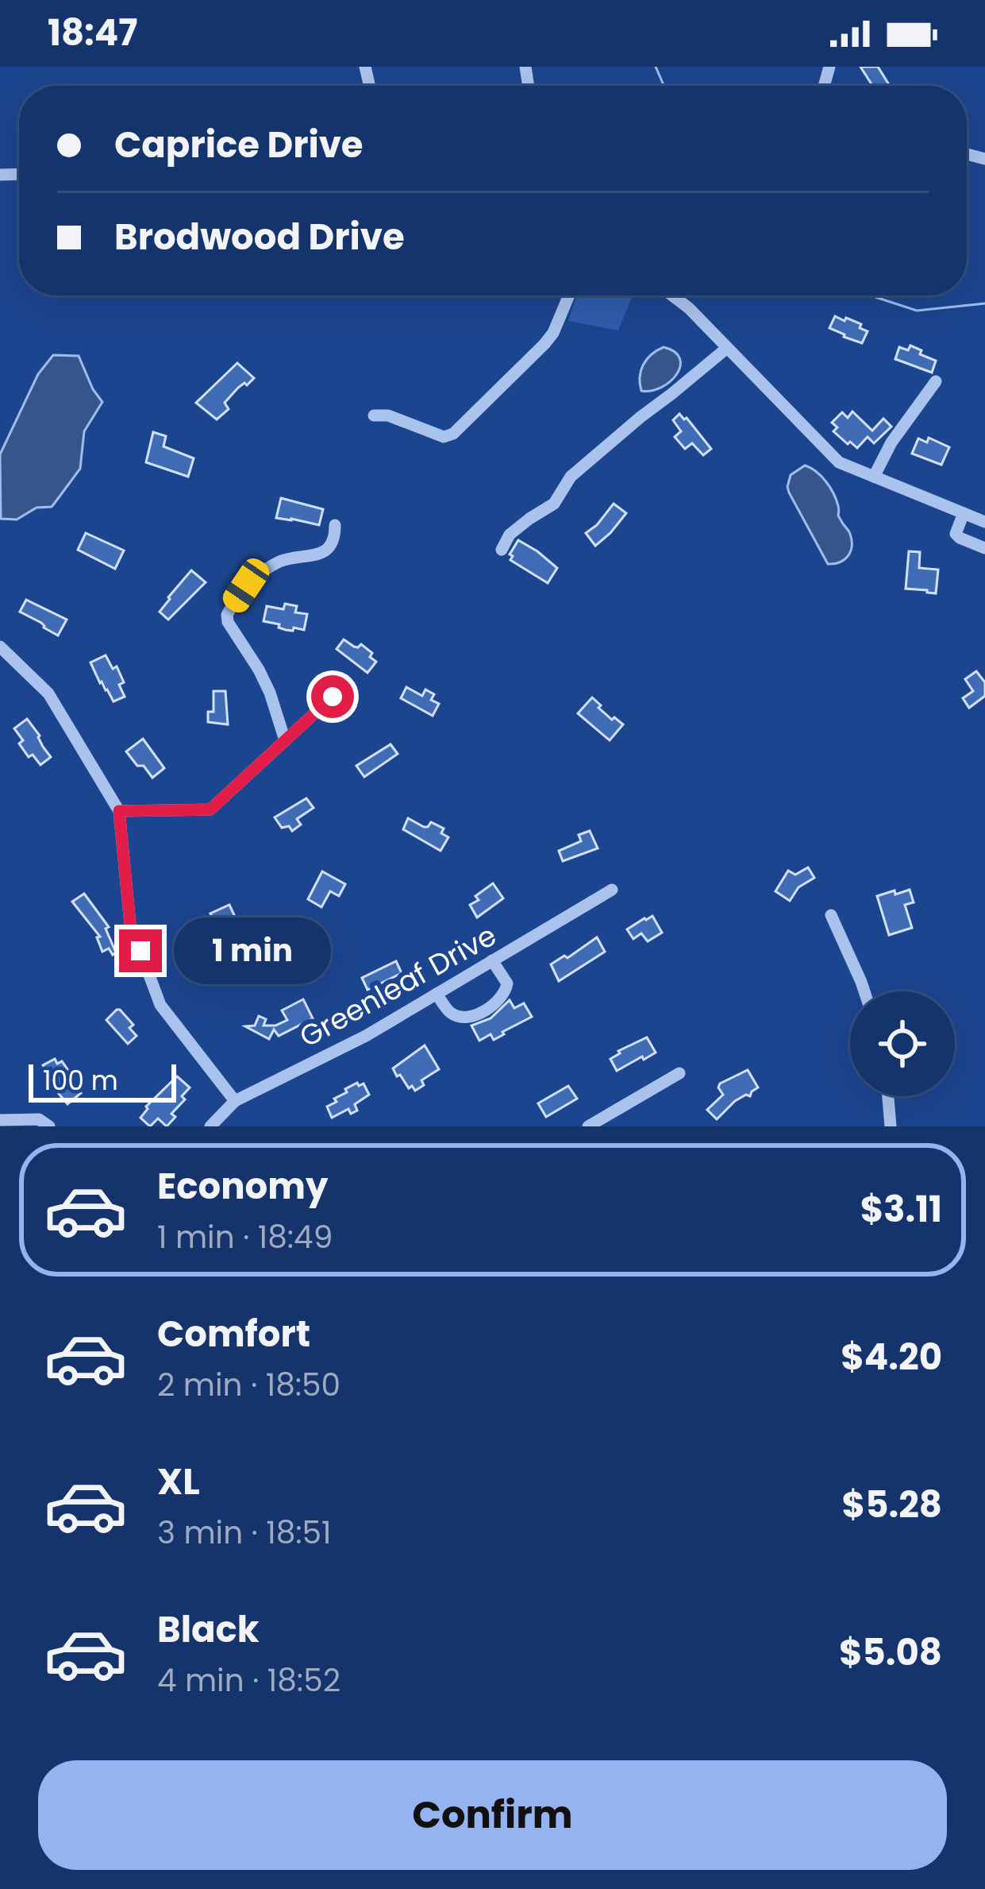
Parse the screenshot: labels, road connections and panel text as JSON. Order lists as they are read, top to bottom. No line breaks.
{"streets":{"street":["Greenleaf Drive"]},"scale_bar":"100 m","page":{"status":"18:47","banner":["Caprice Drive","Brodwood Drive"],"bubble":"1 min","scale":"100 m","list":[{"name":"Economy","note":"1 min · 18:49","value":"$3.11"},{"name":"Comfort","note":"2 min · 18:50","value":"$4.20"},{"name":"XL","note":"3 min · 18:51","value":"$5.28"},{"name":"Black","note":"4 min · 18:52","value":"$5.08"}],"buttons":"Confirm"}}
